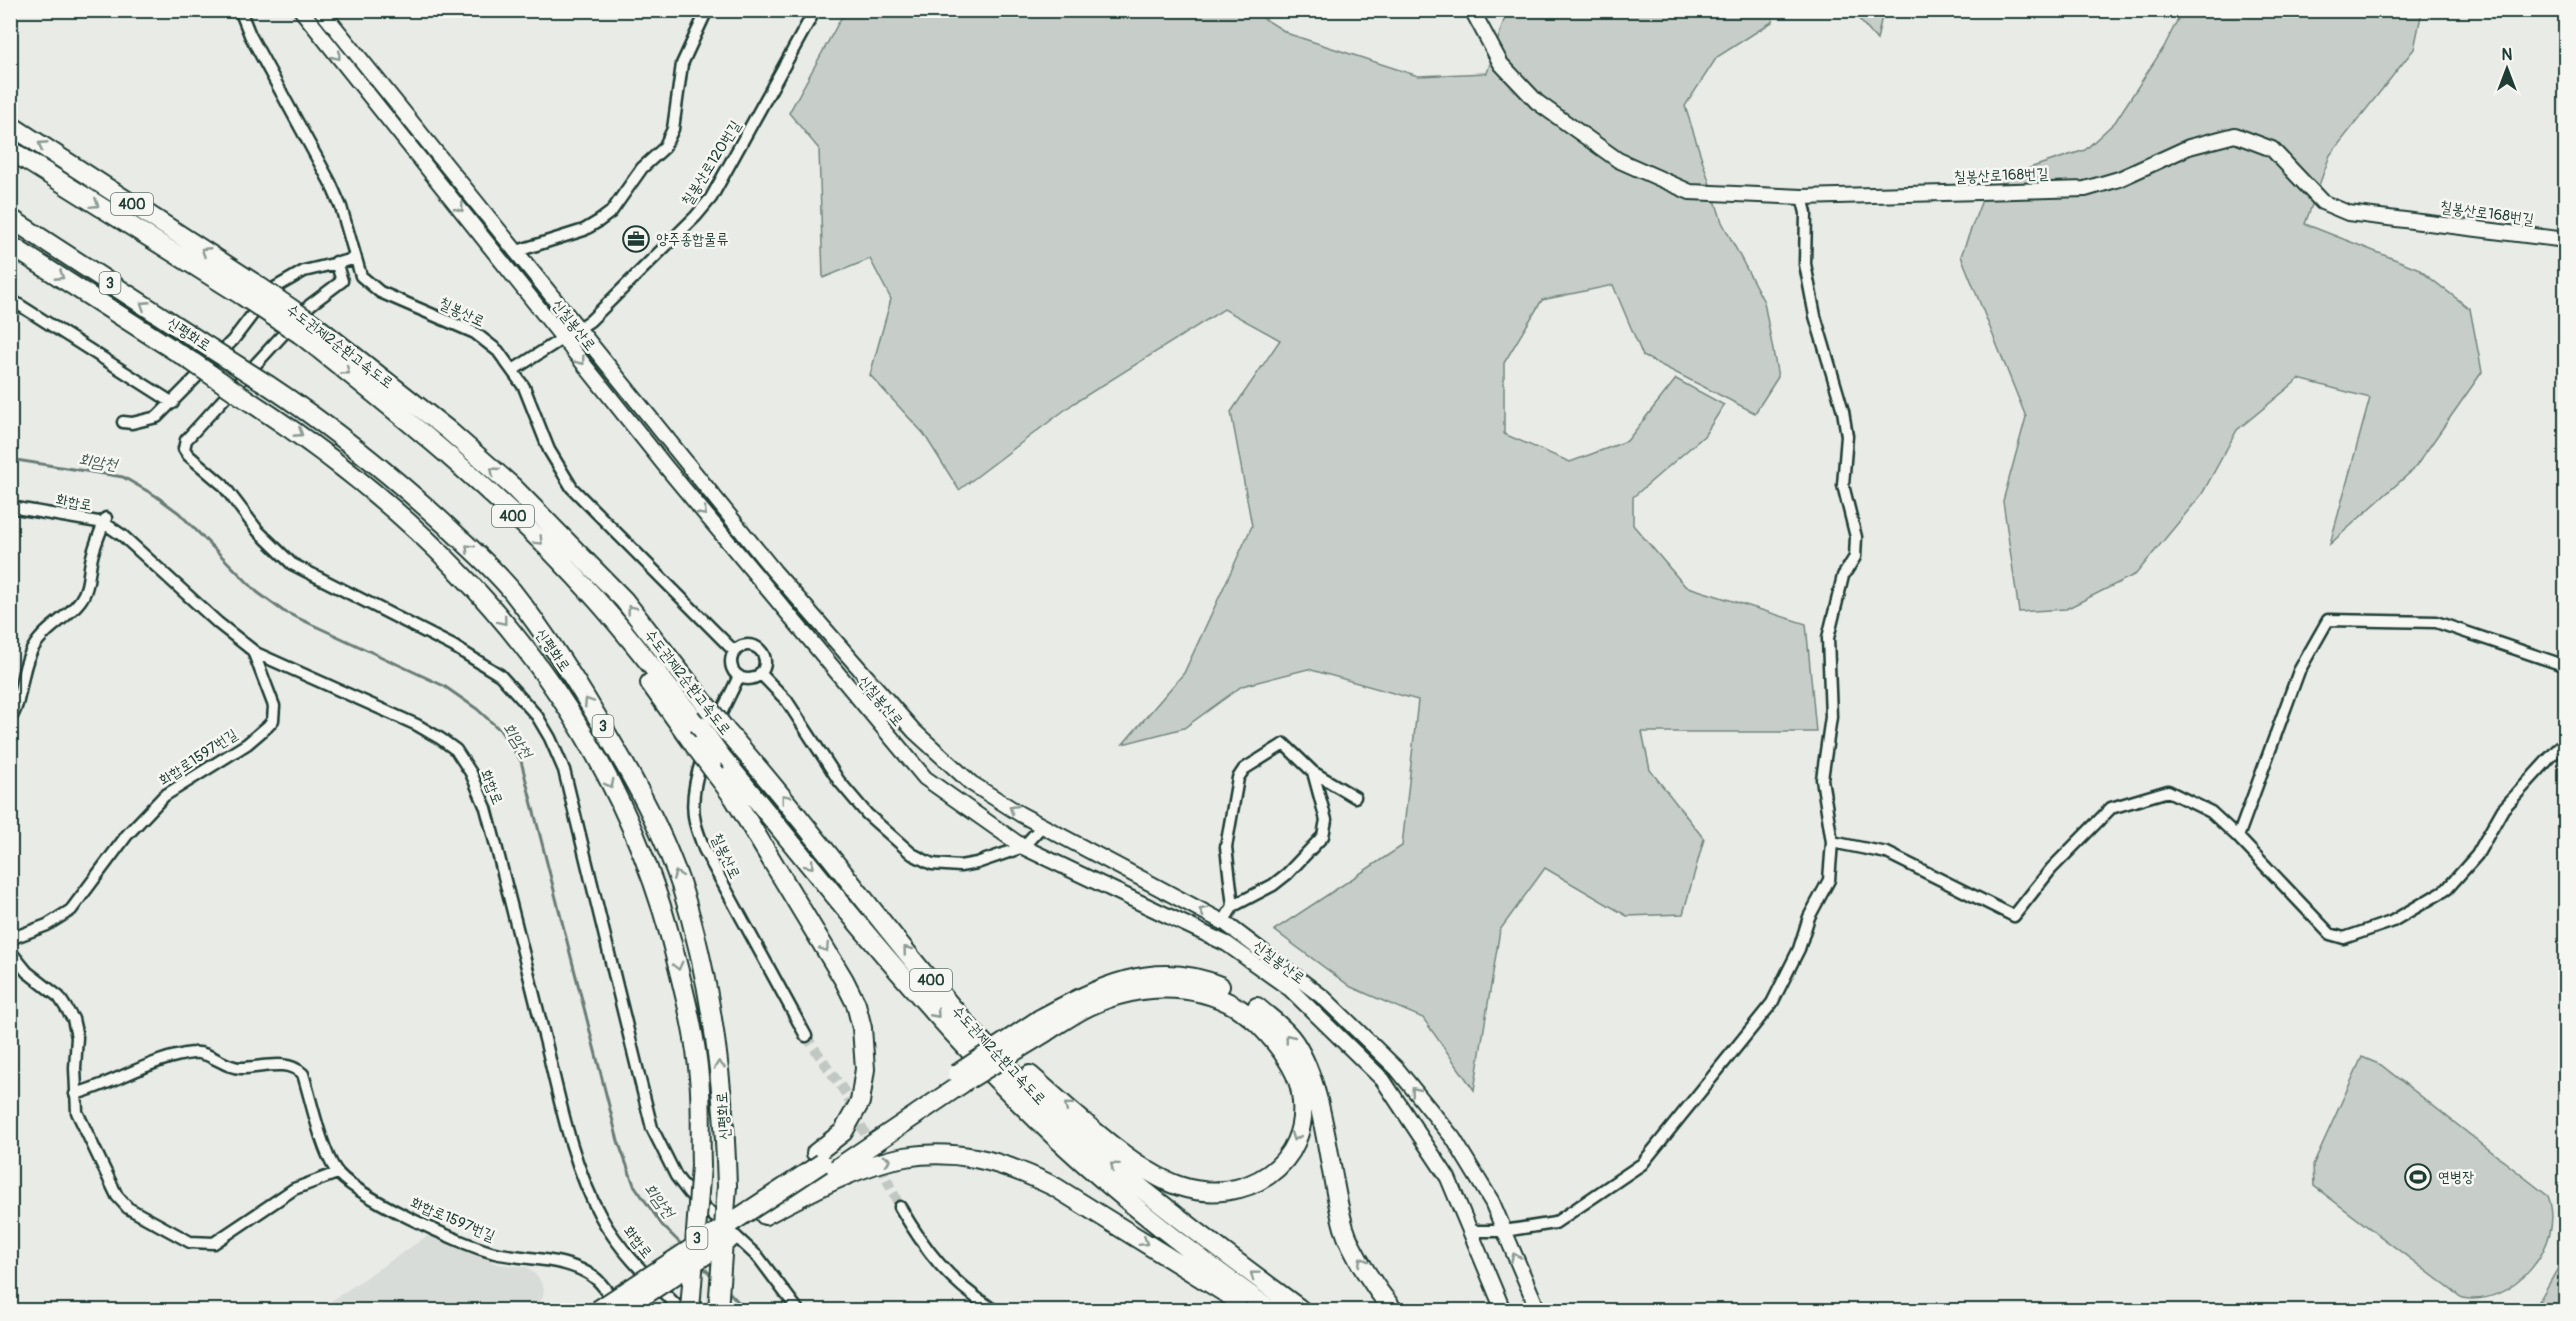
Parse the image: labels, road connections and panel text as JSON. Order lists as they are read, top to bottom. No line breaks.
{"streets":{"highway":["400","3","신평화로","수도권제2순환고속도로"],"street":["칠봉산로120번길","칠봉산로168번길","칠봉산로","신칠봉산로","화합로","화합로1597번길"]},"crossings":[["칠봉산로120번길","칠봉산로"],["칠봉산로120번길","신칠봉산로"],["화합로","화합로1597번길"]],"water":["회암천"],"places":{"office":["양주종합물류"],"sports":["연병장"]},"north":"top"}
